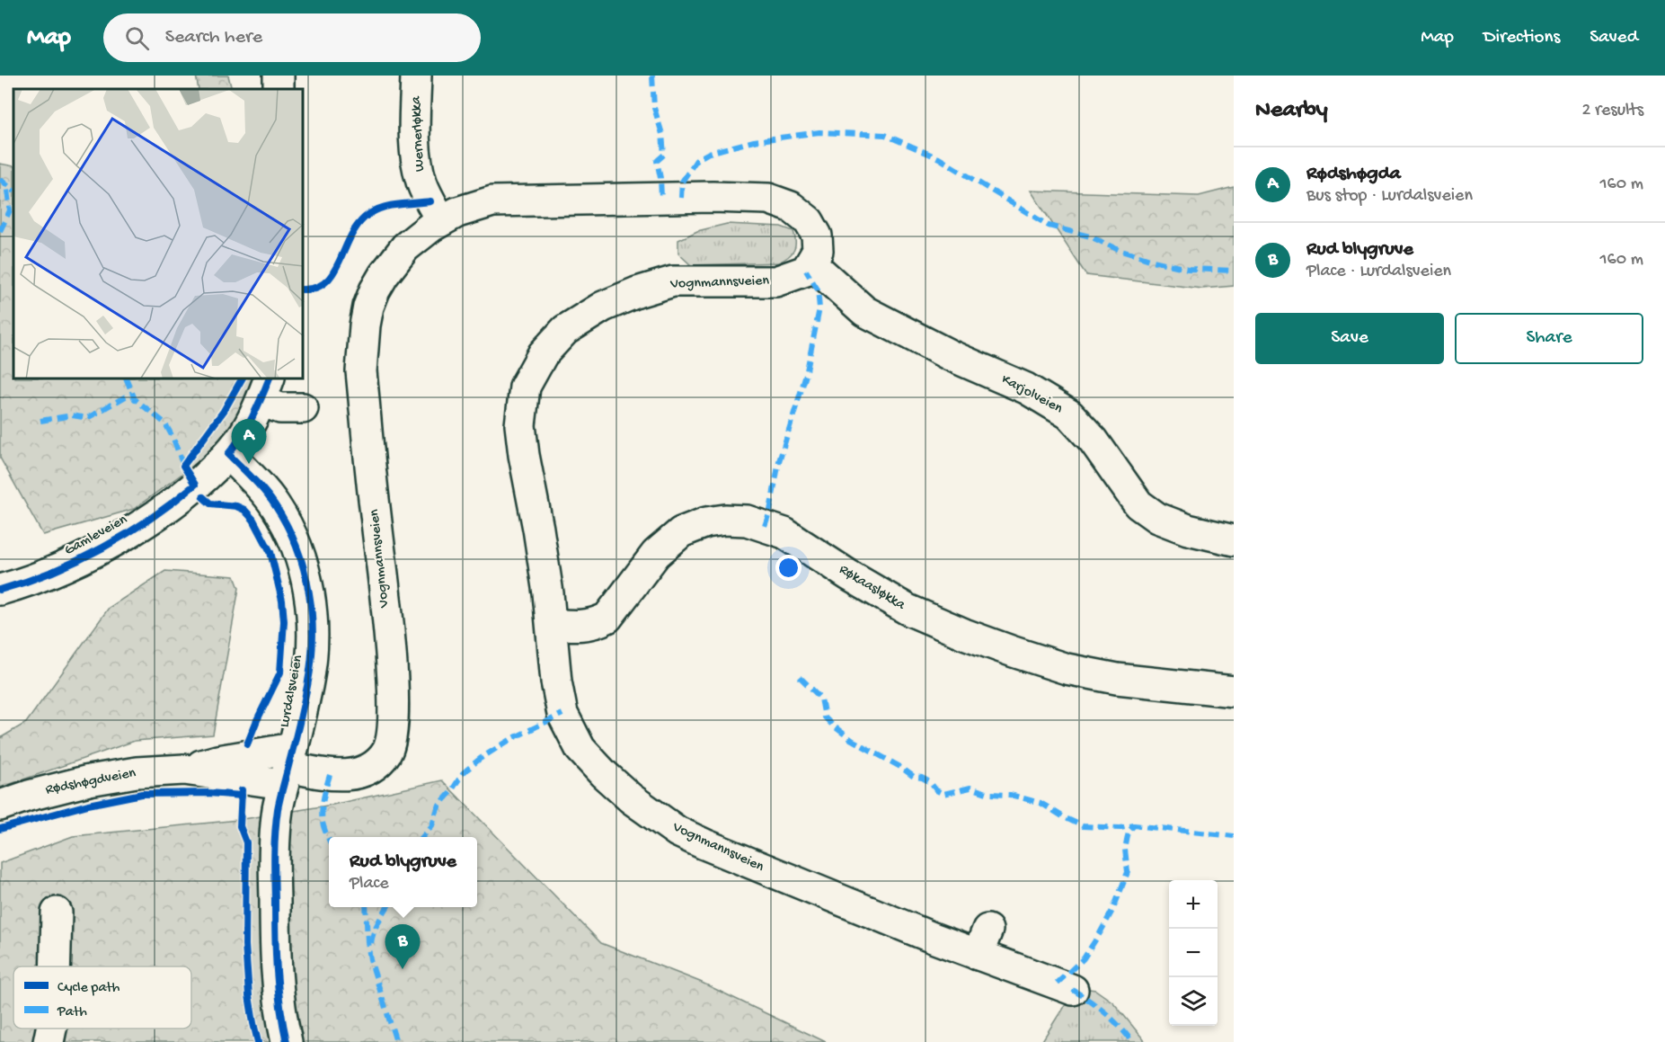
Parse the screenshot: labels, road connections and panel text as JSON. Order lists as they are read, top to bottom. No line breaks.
{"streets":{"street":["Wernerløkka","Vognmannsveien","Karjolveien","Gamleveien","Røkaasløkka","Lurdalsveien","Rødshøgdveien"]},"crossings":[["Wernerløkka","Vognmannsveien"],["Vognmannsveien","Karjolveien"],["Vognmannsveien","Røkaasløkka"],["Vognmannsveien","Lurdalsveien"],["Vognmannsveien","Rødshøgdveien"],["Gamleveien","Lurdalsveien"],["Lurdalsveien","Rødshøgdveien"]],"legend":["Cycle path","Path"],"page":{"header":"Map","search":"Search here","nav":["Map","Directions","Saved"],"heading":["Nearby","2 results"],"list":[{"mark":"A","name":"Rødshøgda","note":"Bus stop · Lurdalsveien","value":"160 m"},{"mark":"B","name":"Rud blygruve","note":"Place · Lurdalsveien","value":"160 m"}],"buttons":["Save","Share"],"pins":["A","B"],"popup":["Rud blygruve","Place"],"map_buttons":["+","−"]}}
